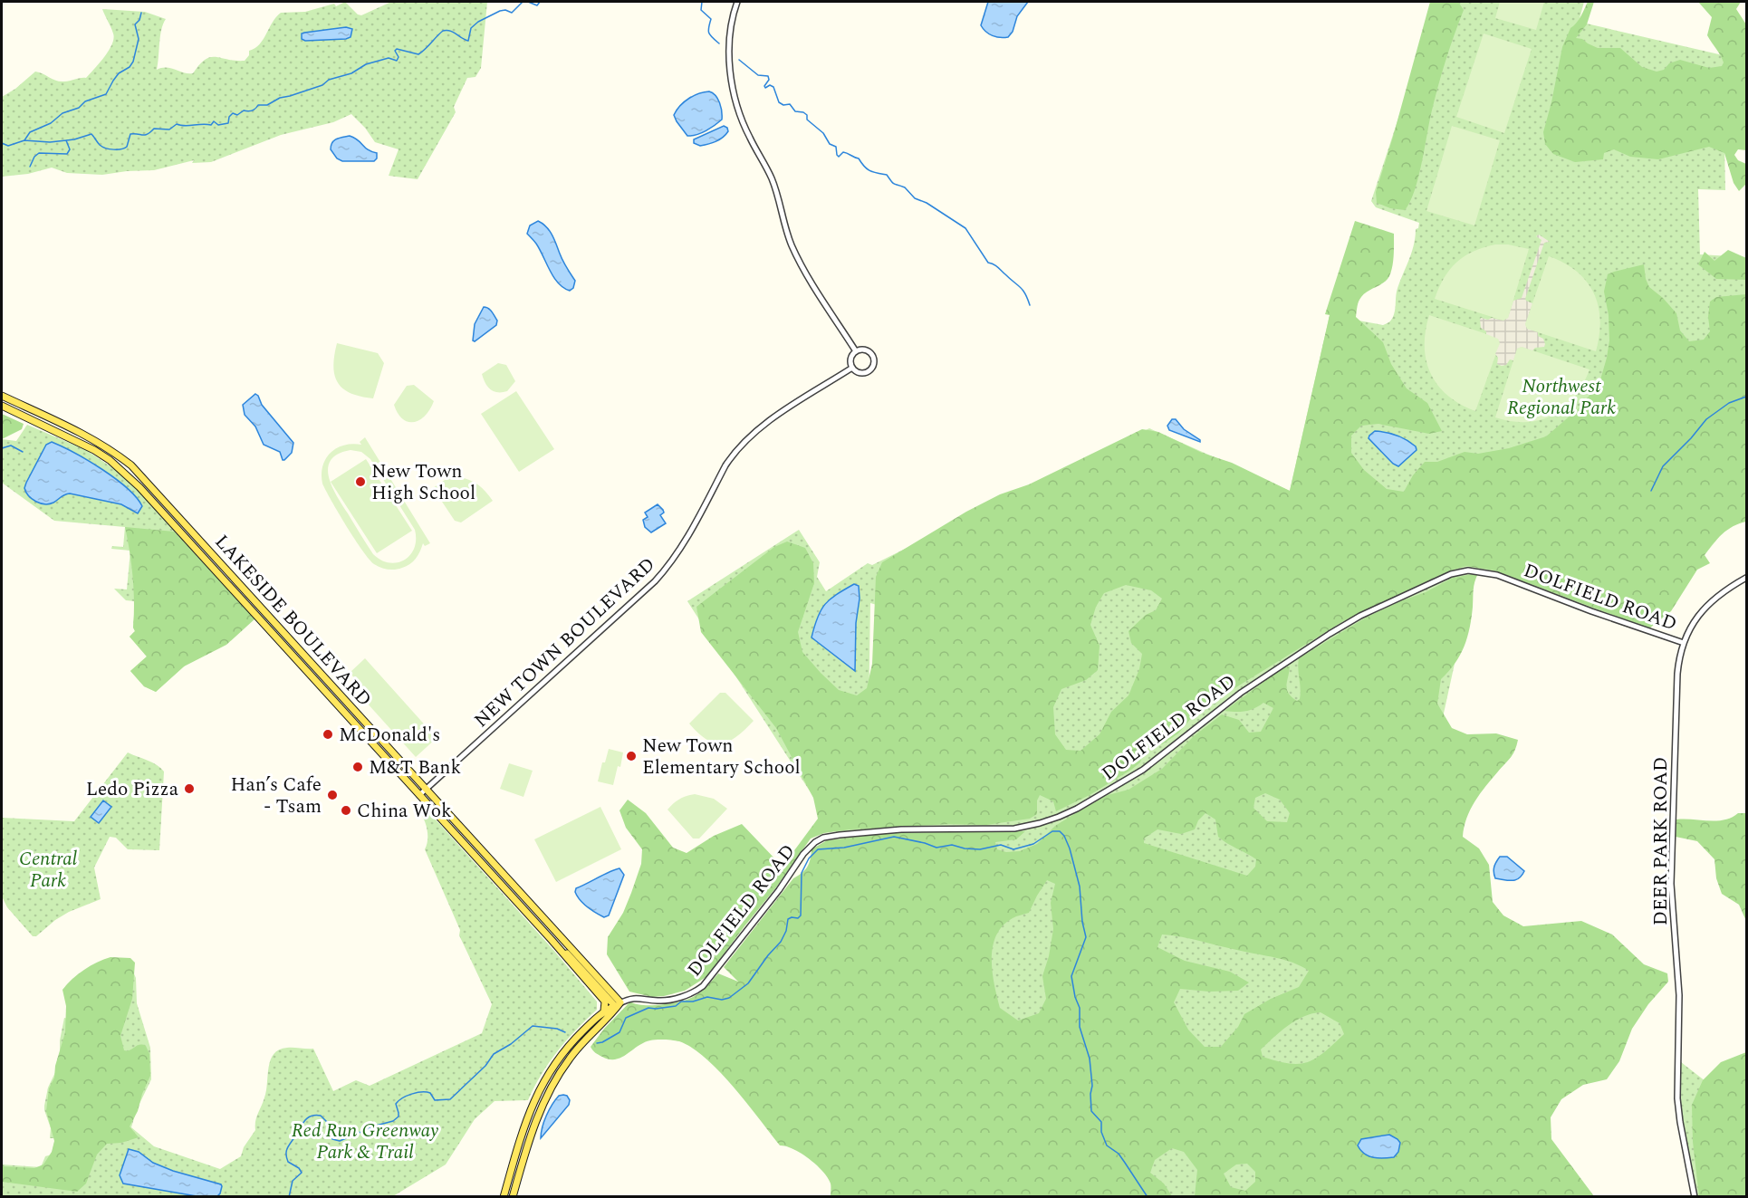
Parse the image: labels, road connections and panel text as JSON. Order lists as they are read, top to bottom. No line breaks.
{"streets":{"main road":["LAKESIDE BOULEVARD"],"street":["DOLFIELD ROAD","NEW TOWN BOULEVARD","DEER PARK ROAD"]},"crossings":[["DOLFIELD ROAD","LAKESIDE BOULEVARD"],["DOLFIELD ROAD","DEER PARK ROAD"],["LAKESIDE BOULEVARD","NEW TOWN BOULEVARD"]],"parks":["Northwest Regional Park","Central Park","Red Run Greenway Park & Trail"],"places":["New Town High School","McDonald's","New Town Elementary School","M&T Bank","Ledo Pizza","Han’s Cafe - Tsam","China Wok"]}
